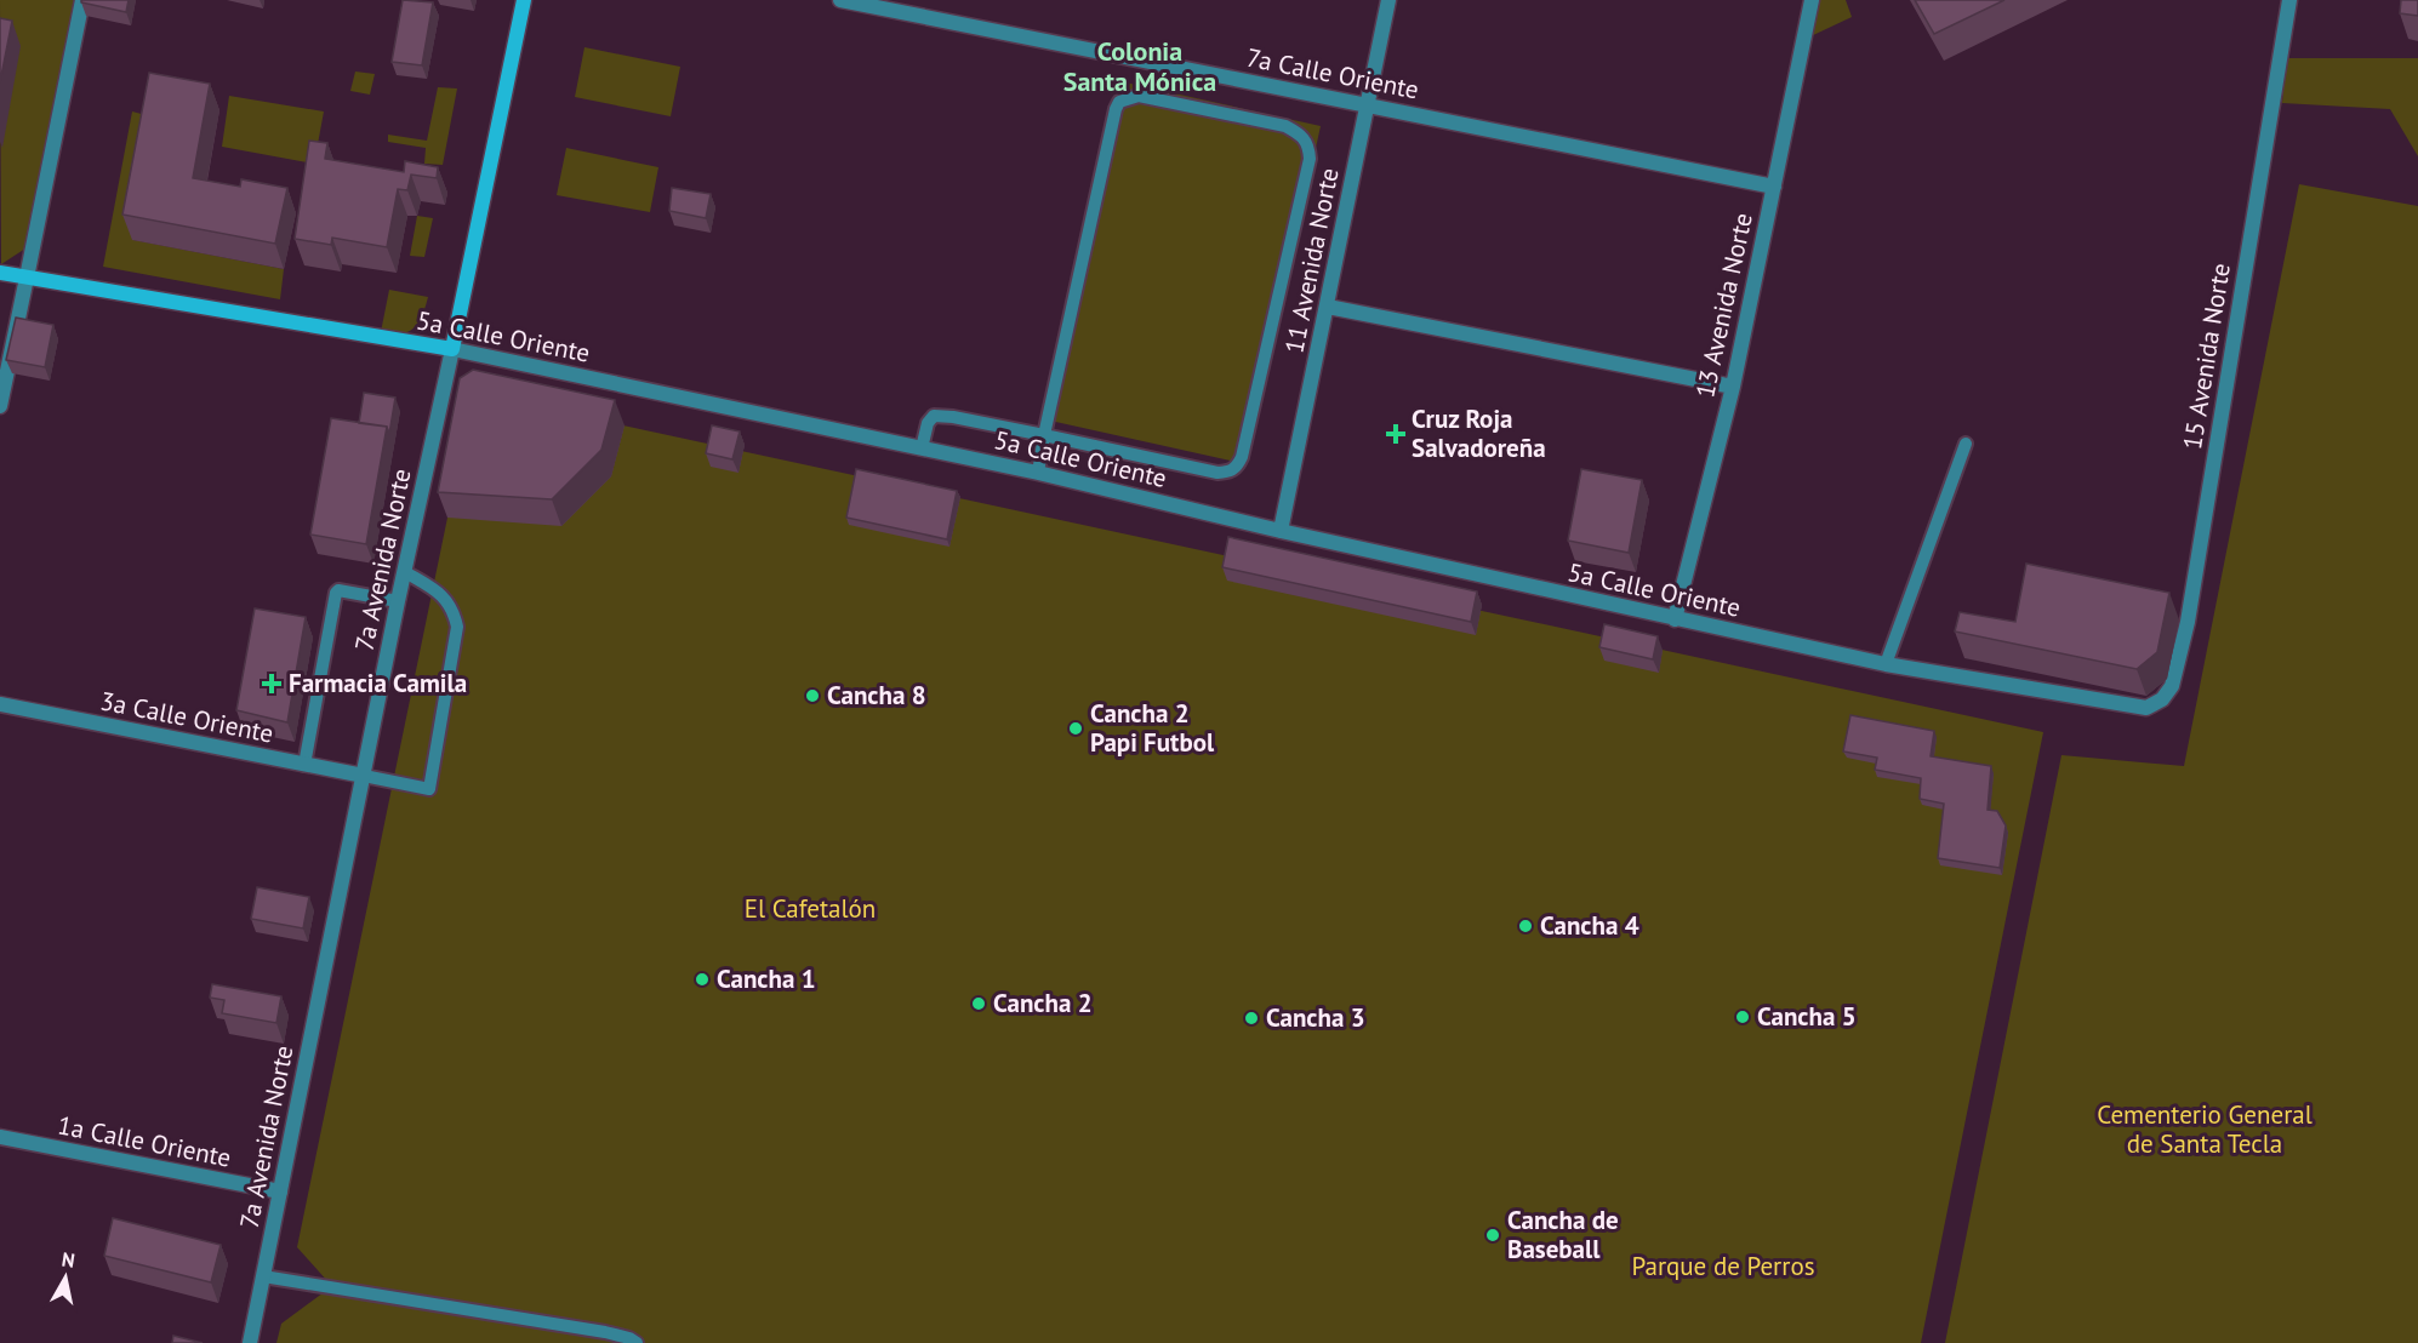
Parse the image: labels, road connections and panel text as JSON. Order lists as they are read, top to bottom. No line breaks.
{"streets":{"main road":["5a Calle Oriente","7a Avenida Norte"],"street":["7a Calle Oriente","11 Avenida Norte","13 Avenida Norte","15 Avenida Norte","3a Calle Oriente","1a Calle Oriente"]},"crossings":[["7a Calle Oriente","11 Avenida Norte"],["7a Calle Oriente","13 Avenida Norte"],["11 Avenida Norte","5a Calle Oriente"],["13 Avenida Norte","5a Calle Oriente"],["5a Calle Oriente","15 Avenida Norte"],["5a Calle Oriente","7a Avenida Norte"],["7a Avenida Norte","3a Calle Oriente"],["7a Avenida Norte","1a Calle Oriente"]],"districts":["Colonia Santa Mónica"],"parks":["El Cafetalón","Cementerio General de Santa Tecla","Parque de Perros"],"places":{"health":["Cruz Roja Salvadoreña","Farmacia Camila"],"other":["Cancha 8","Cancha 2 Papi Futbol","Cancha 4","Cancha 1","Cancha 2","Cancha 5","Cancha 3","Cancha de Baseball"]},"north":"top"}
